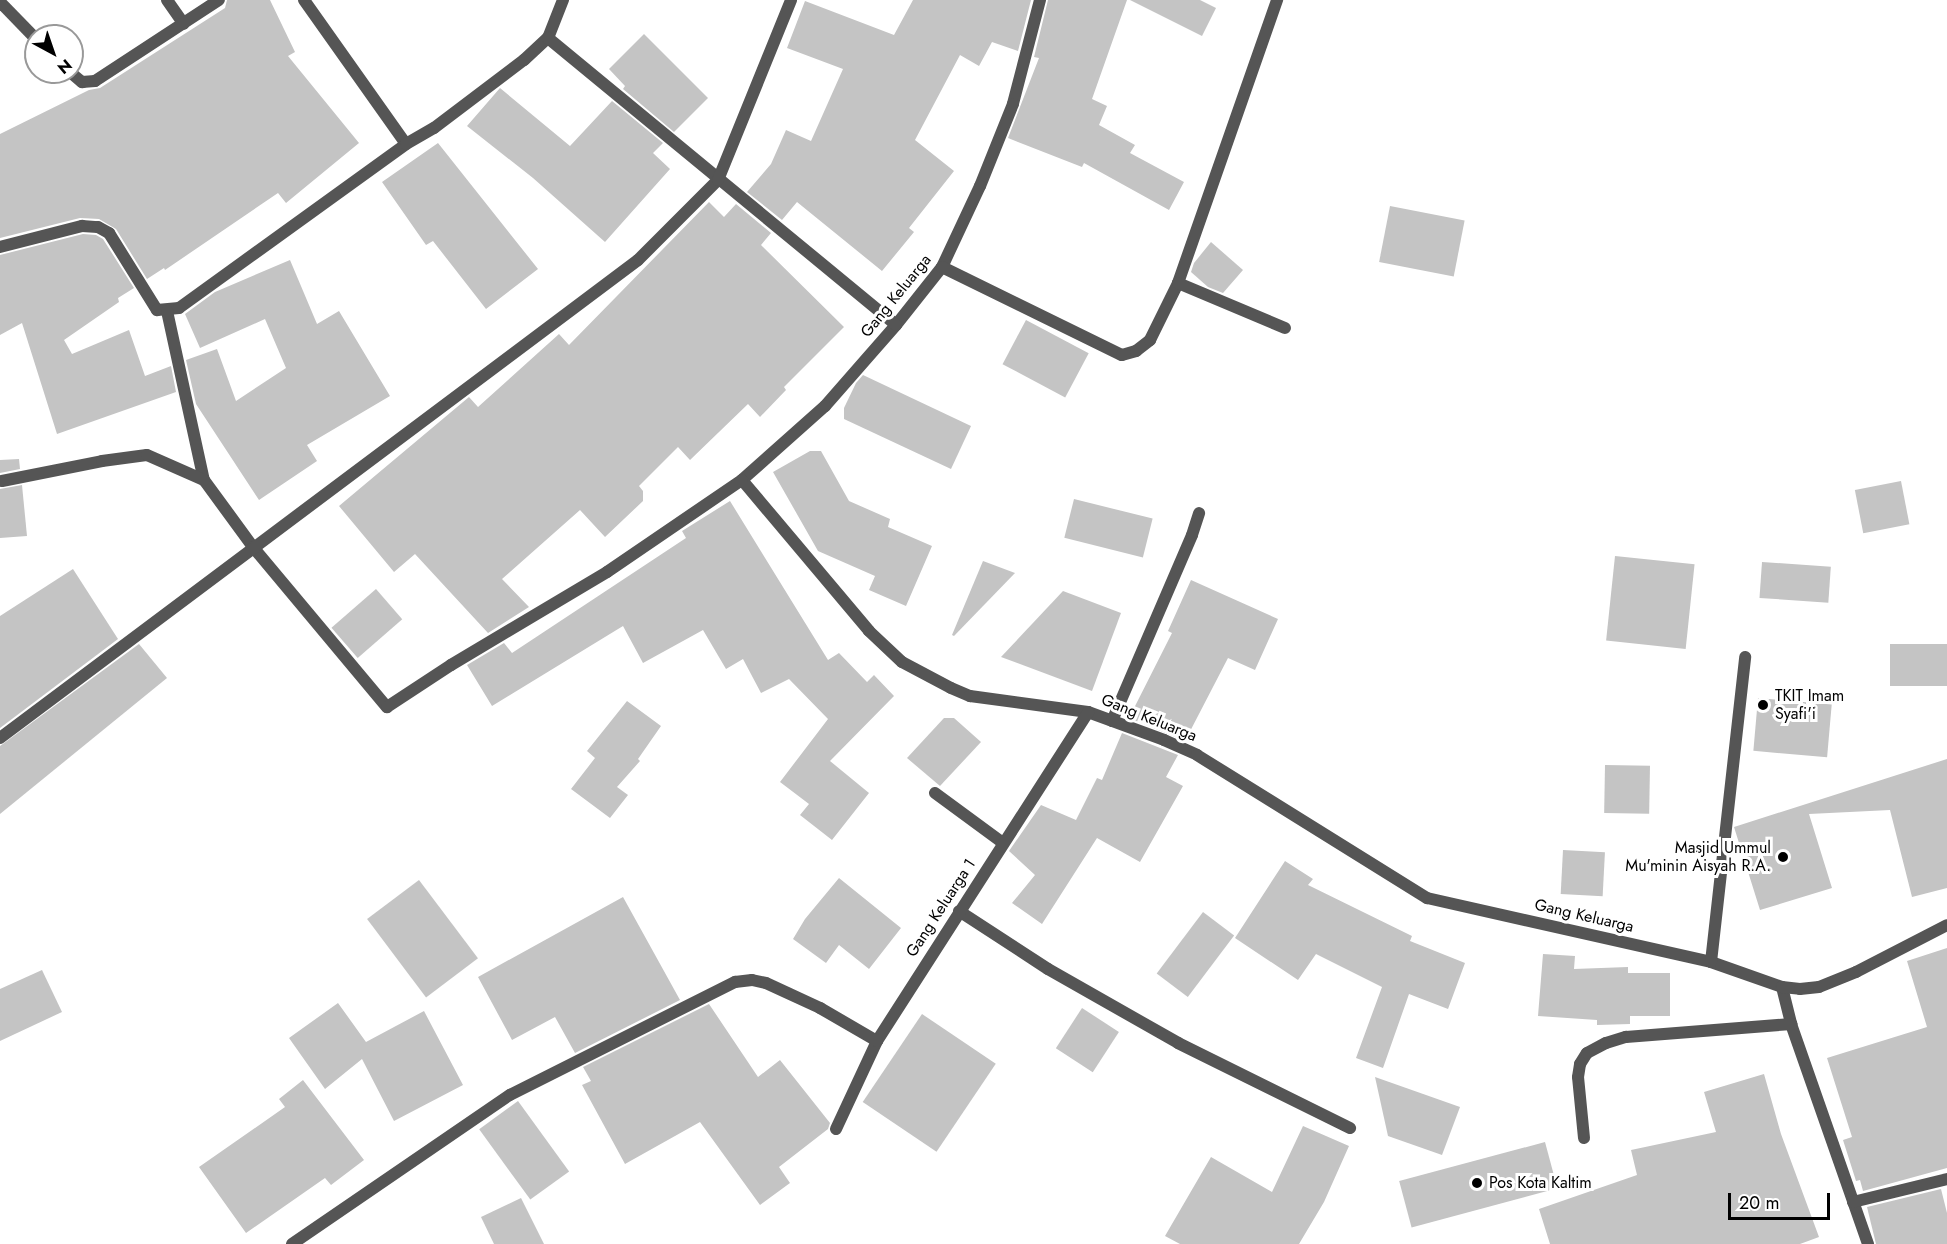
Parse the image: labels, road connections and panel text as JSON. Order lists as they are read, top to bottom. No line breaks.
{"streets":{"street":["Gang Keluarga","Gang Keluarga 1"]},"crossings":[["Gang Keluarga","Gang Keluarga 1"]],"places":["TKIT Imam Syafi'i","Masjid Ummul Mu'minin Aisyah R.A.","Pos Kota Kaltim"],"scale_bar":"20 m","north":"bottom right"}
